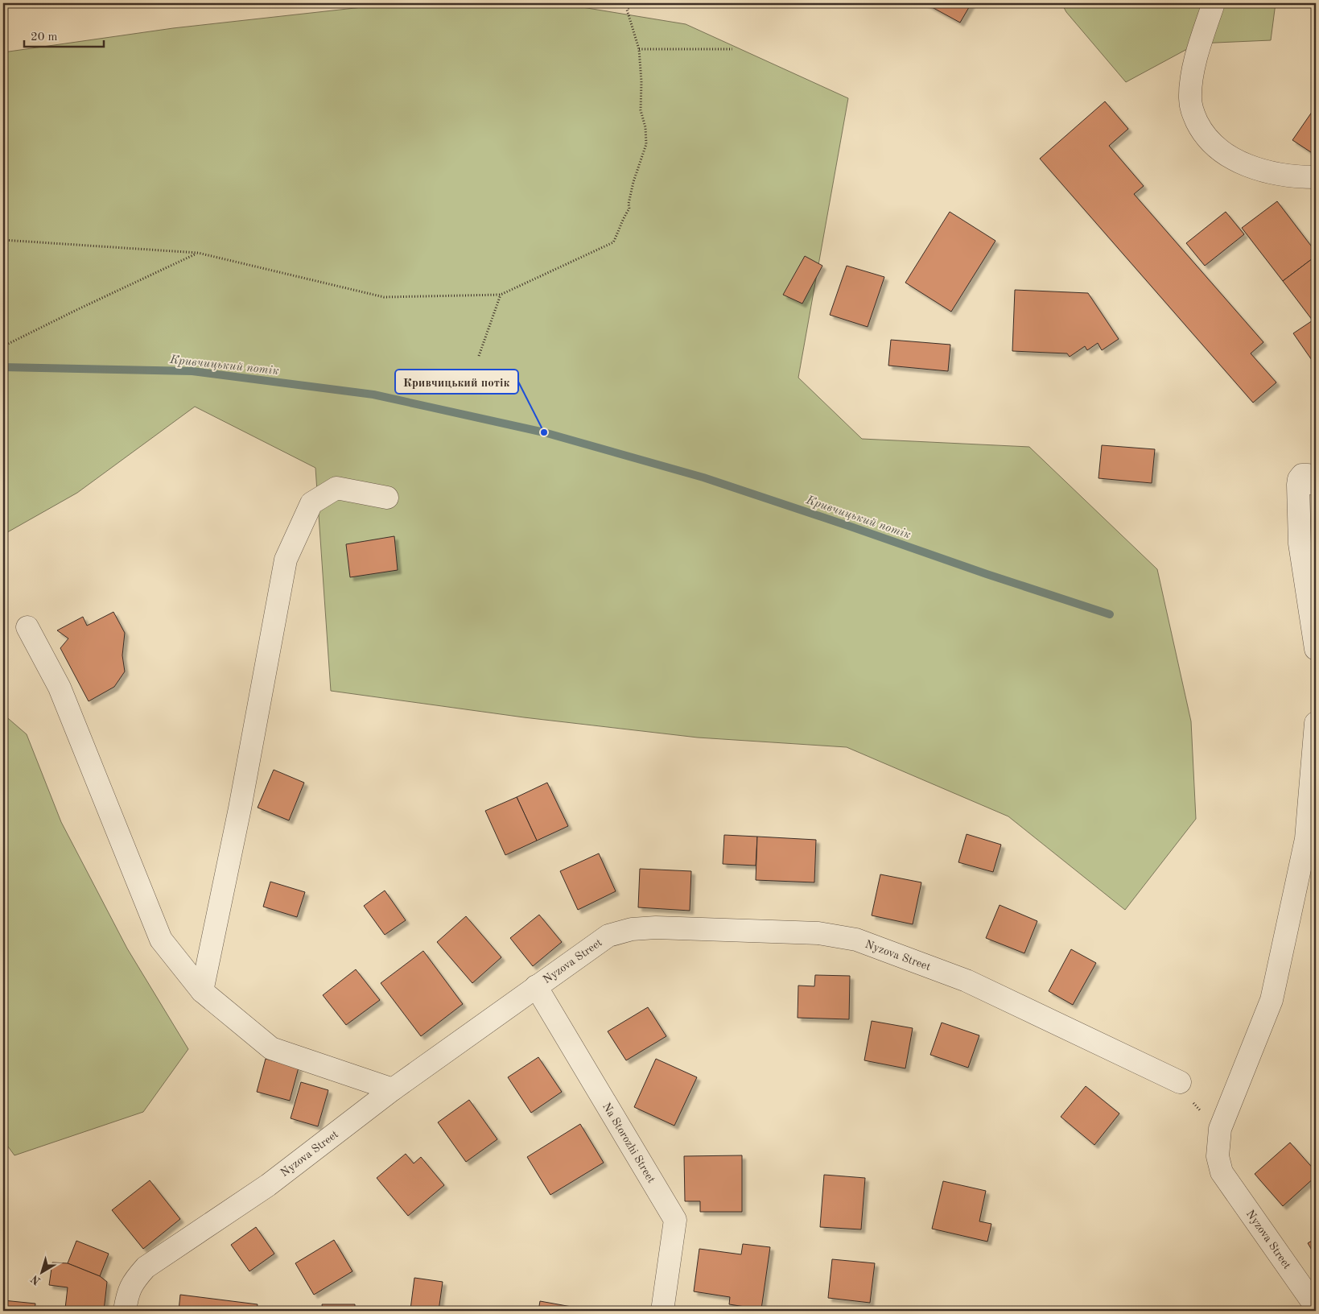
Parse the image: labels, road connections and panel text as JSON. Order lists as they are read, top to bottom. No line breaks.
{"streets":{"street":["Nyzova Street","Na Storozhi Street"]},"crossings":[["Nyzova Street","Na Storozhi Street"]],"water":["Кривчицький потік"],"places":["Кривчицький потік"],"scale_bar":"20 m","north":"bottom left"}
